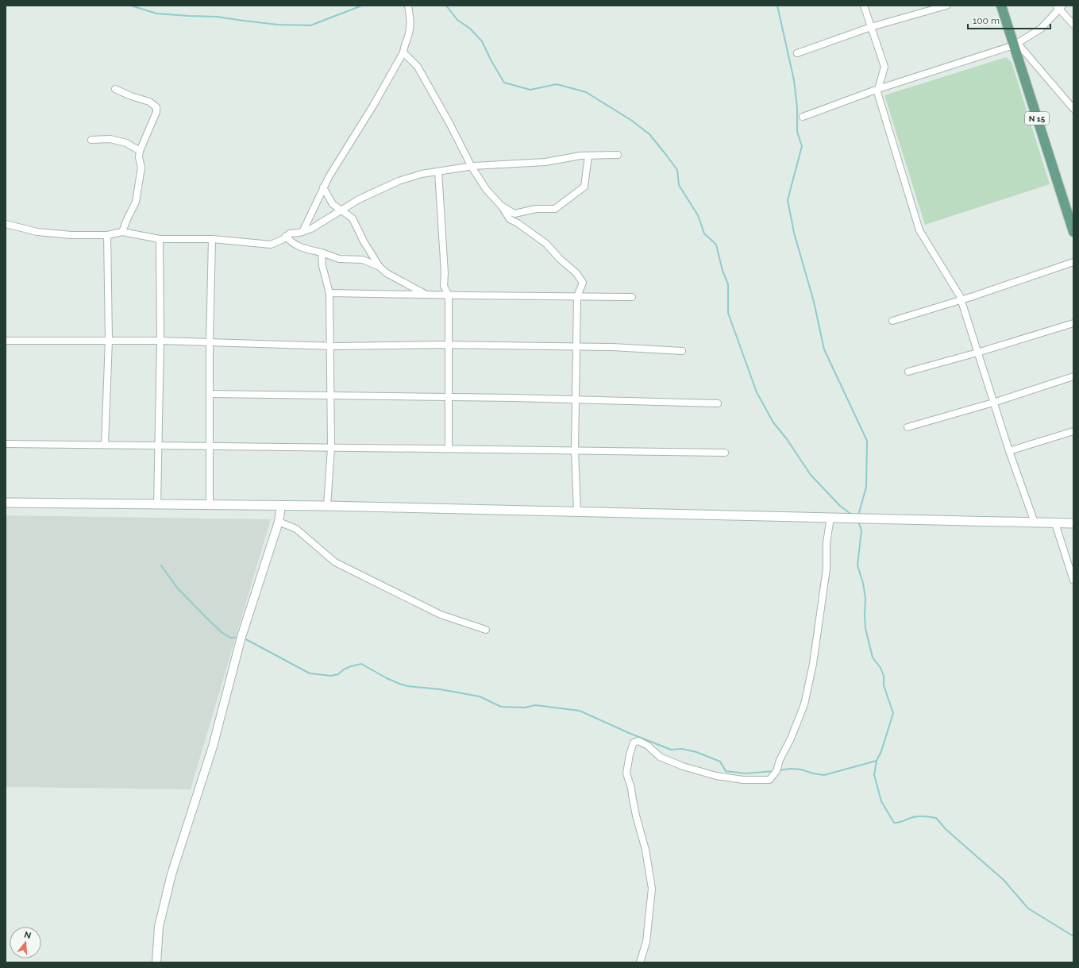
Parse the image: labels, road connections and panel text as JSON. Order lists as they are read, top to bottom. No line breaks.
{"streets":{"main road":["N 15"]},"scale_bar":"100 m","north":"top"}
